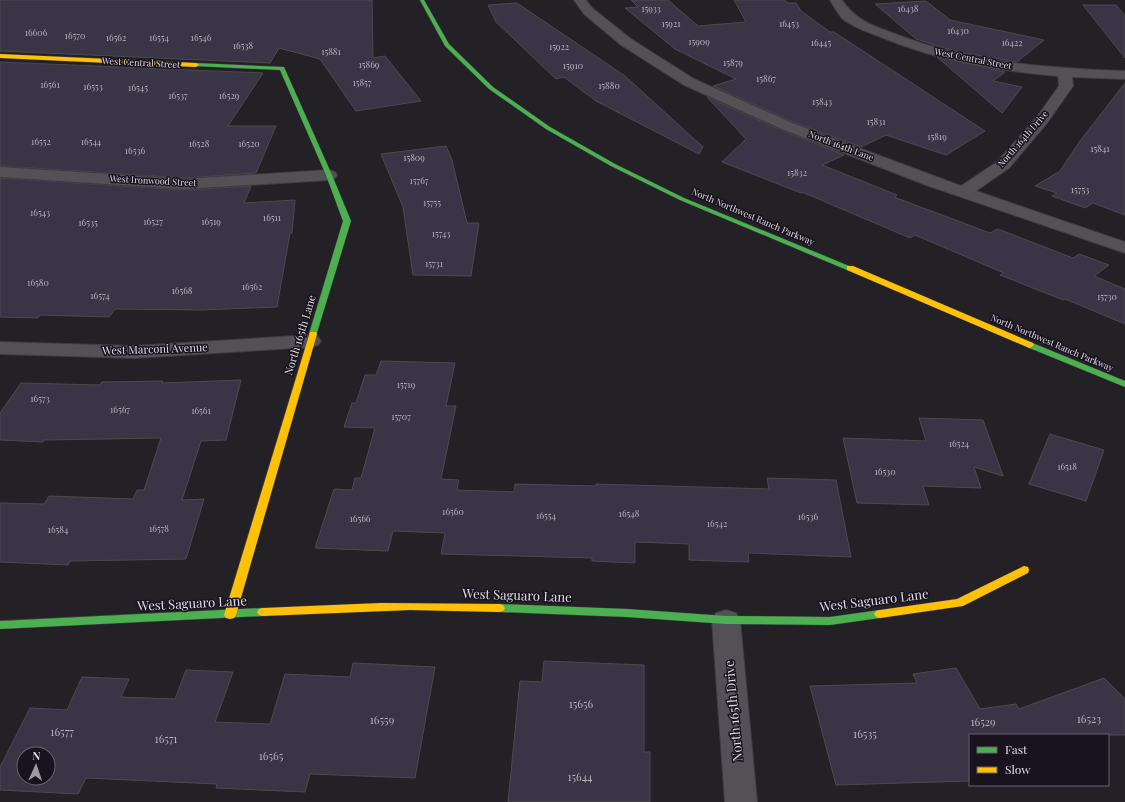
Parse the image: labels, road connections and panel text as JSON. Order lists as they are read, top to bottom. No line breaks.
{"streets":{"street":["West Central Street","North 164th Drive","North 164th Lane","West Ironwood Street","North Northwest Ranch Parkway","North 165th Lane","West Marconi Avenue","West Saguaro Lane","North 165th Drive"]},"crossings":[["West Central Street","North 164th Drive"],["West Central Street","North 165th Lane"],["North 164th Drive","North 164th Lane"],["West Ironwood Street","North 165th Lane"],["North 165th Lane","West Marconi Avenue"],["North 165th Lane","West Saguaro Lane"],["West Saguaro Lane","North 165th Drive"]],"house_numbers":["15933","16438","15921","16453","16430","16606","16570","16562","16554","16546","15909","16445","16422","16538","15922","15881","15879","15869","15910","15867","15857","16561","15880","16553","16545","16537","16529","15843","15831","15819","16552","16544","16528","16520","15841","16536","15809","15832","15767","15753","15755","16543","16511","16527","16519","16535","15743","15731","16580","16562","16568","16574","15730","15719","16573","16567","16561","15707","16524","16518","16530","16560","16548","16554","16536","16566","16542","16578","16584","15656","16523","16559","16529","16577","16535","16571","16565","15644"],"legend":["Fast","Slow"],"north":"top"}
